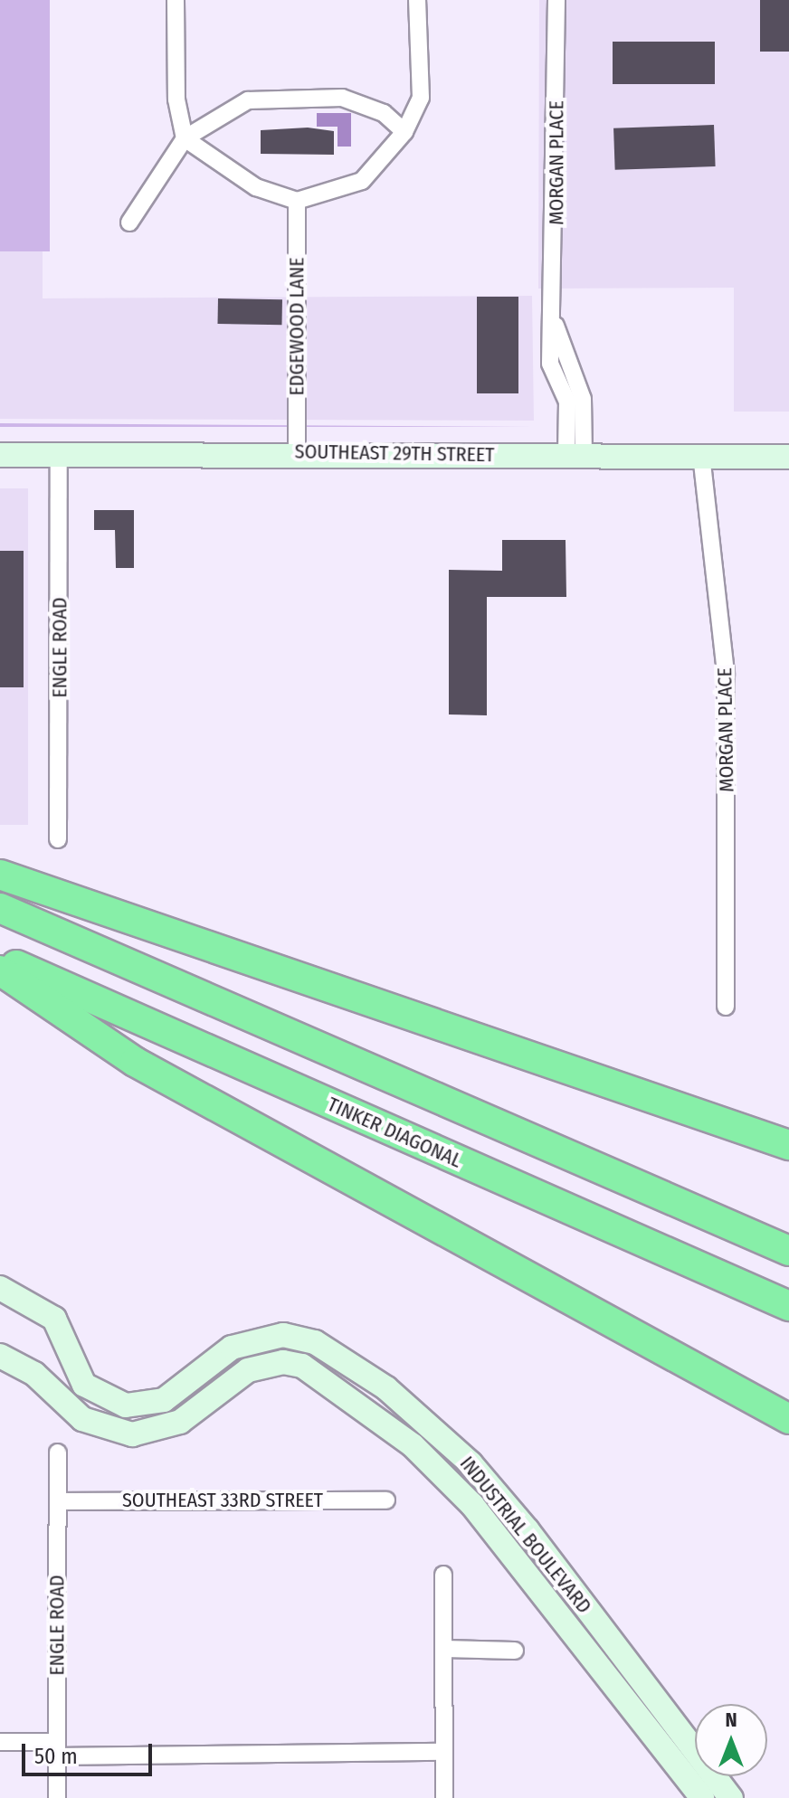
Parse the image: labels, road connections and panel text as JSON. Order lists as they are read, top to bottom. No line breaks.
{"streets":{"highway":["TINKER DIAGONAL"],"main road":["SOUTHEAST 29TH STREET","INDUSTRIAL BOULEVARD"],"street":["MORGAN PLACE","EDGEWOOD LANE","ENGLE ROAD","SOUTHEAST 33RD STREET"]},"crossings":[["MORGAN PLACE","SOUTHEAST 29TH STREET"],["EDGEWOOD LANE","SOUTHEAST 29TH STREET"],["SOUTHEAST 29TH STREET","ENGLE ROAD"],["ENGLE ROAD","SOUTHEAST 33RD STREET"]],"scale_bar":"50 m","north":"top"}
